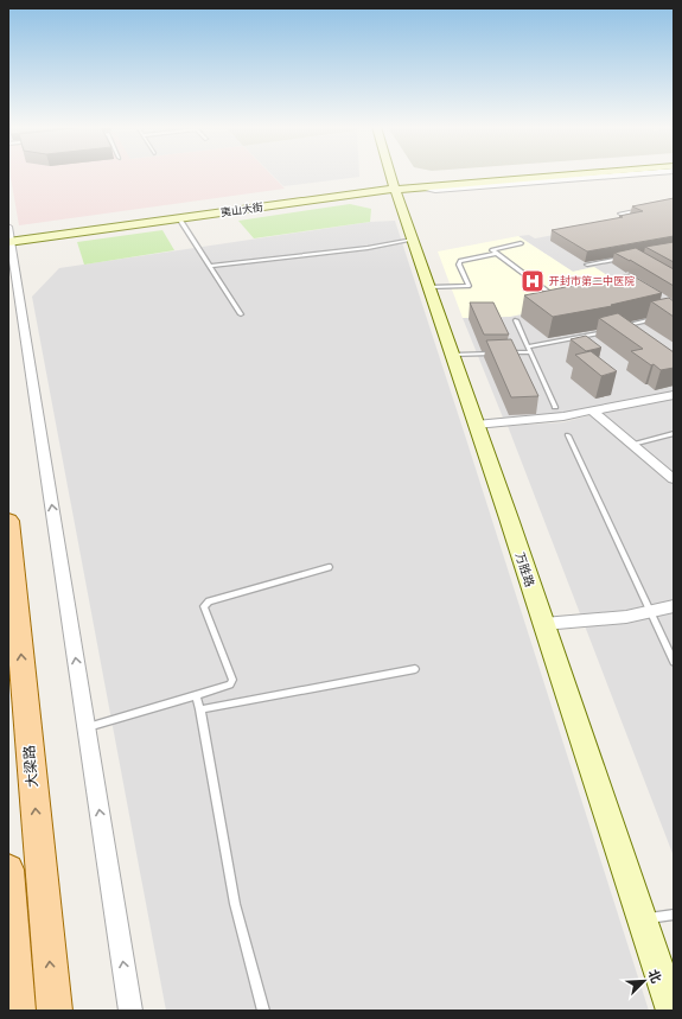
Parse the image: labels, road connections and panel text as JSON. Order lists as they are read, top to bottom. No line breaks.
{"streets":{"main road":["夷山大街","万胜路","大梁路"]},"crossings":[["夷山大街","万胜路"]],"one_way":["大梁路"],"places":{"hospital":["开封市第二中医院"]},"north":"top right"}
